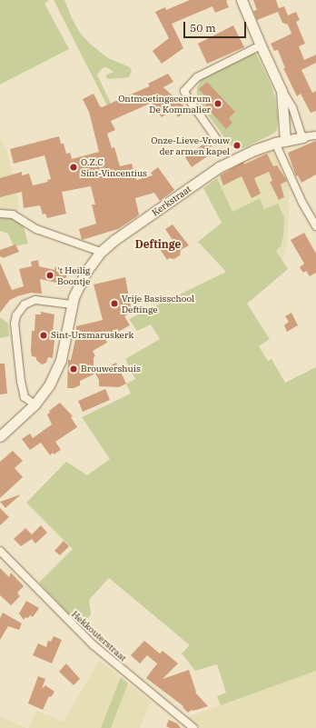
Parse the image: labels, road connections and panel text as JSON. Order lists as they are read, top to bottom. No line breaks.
{"streets":{"street":["Kerkstraat","Hekkouterstraat"]},"districts":["Deftinge"],"places":["Ontmoetingscentrum De Kommalier","Onze-Lieve-Vrouw der armen kapel","O.Z.C Sint-Vincentius","'t Heilig Boontje","Vrije Basisschool Deftinge","Sint-Ursmaruskerk","Brouwershuis"],"scale_bar":"50 m"}
